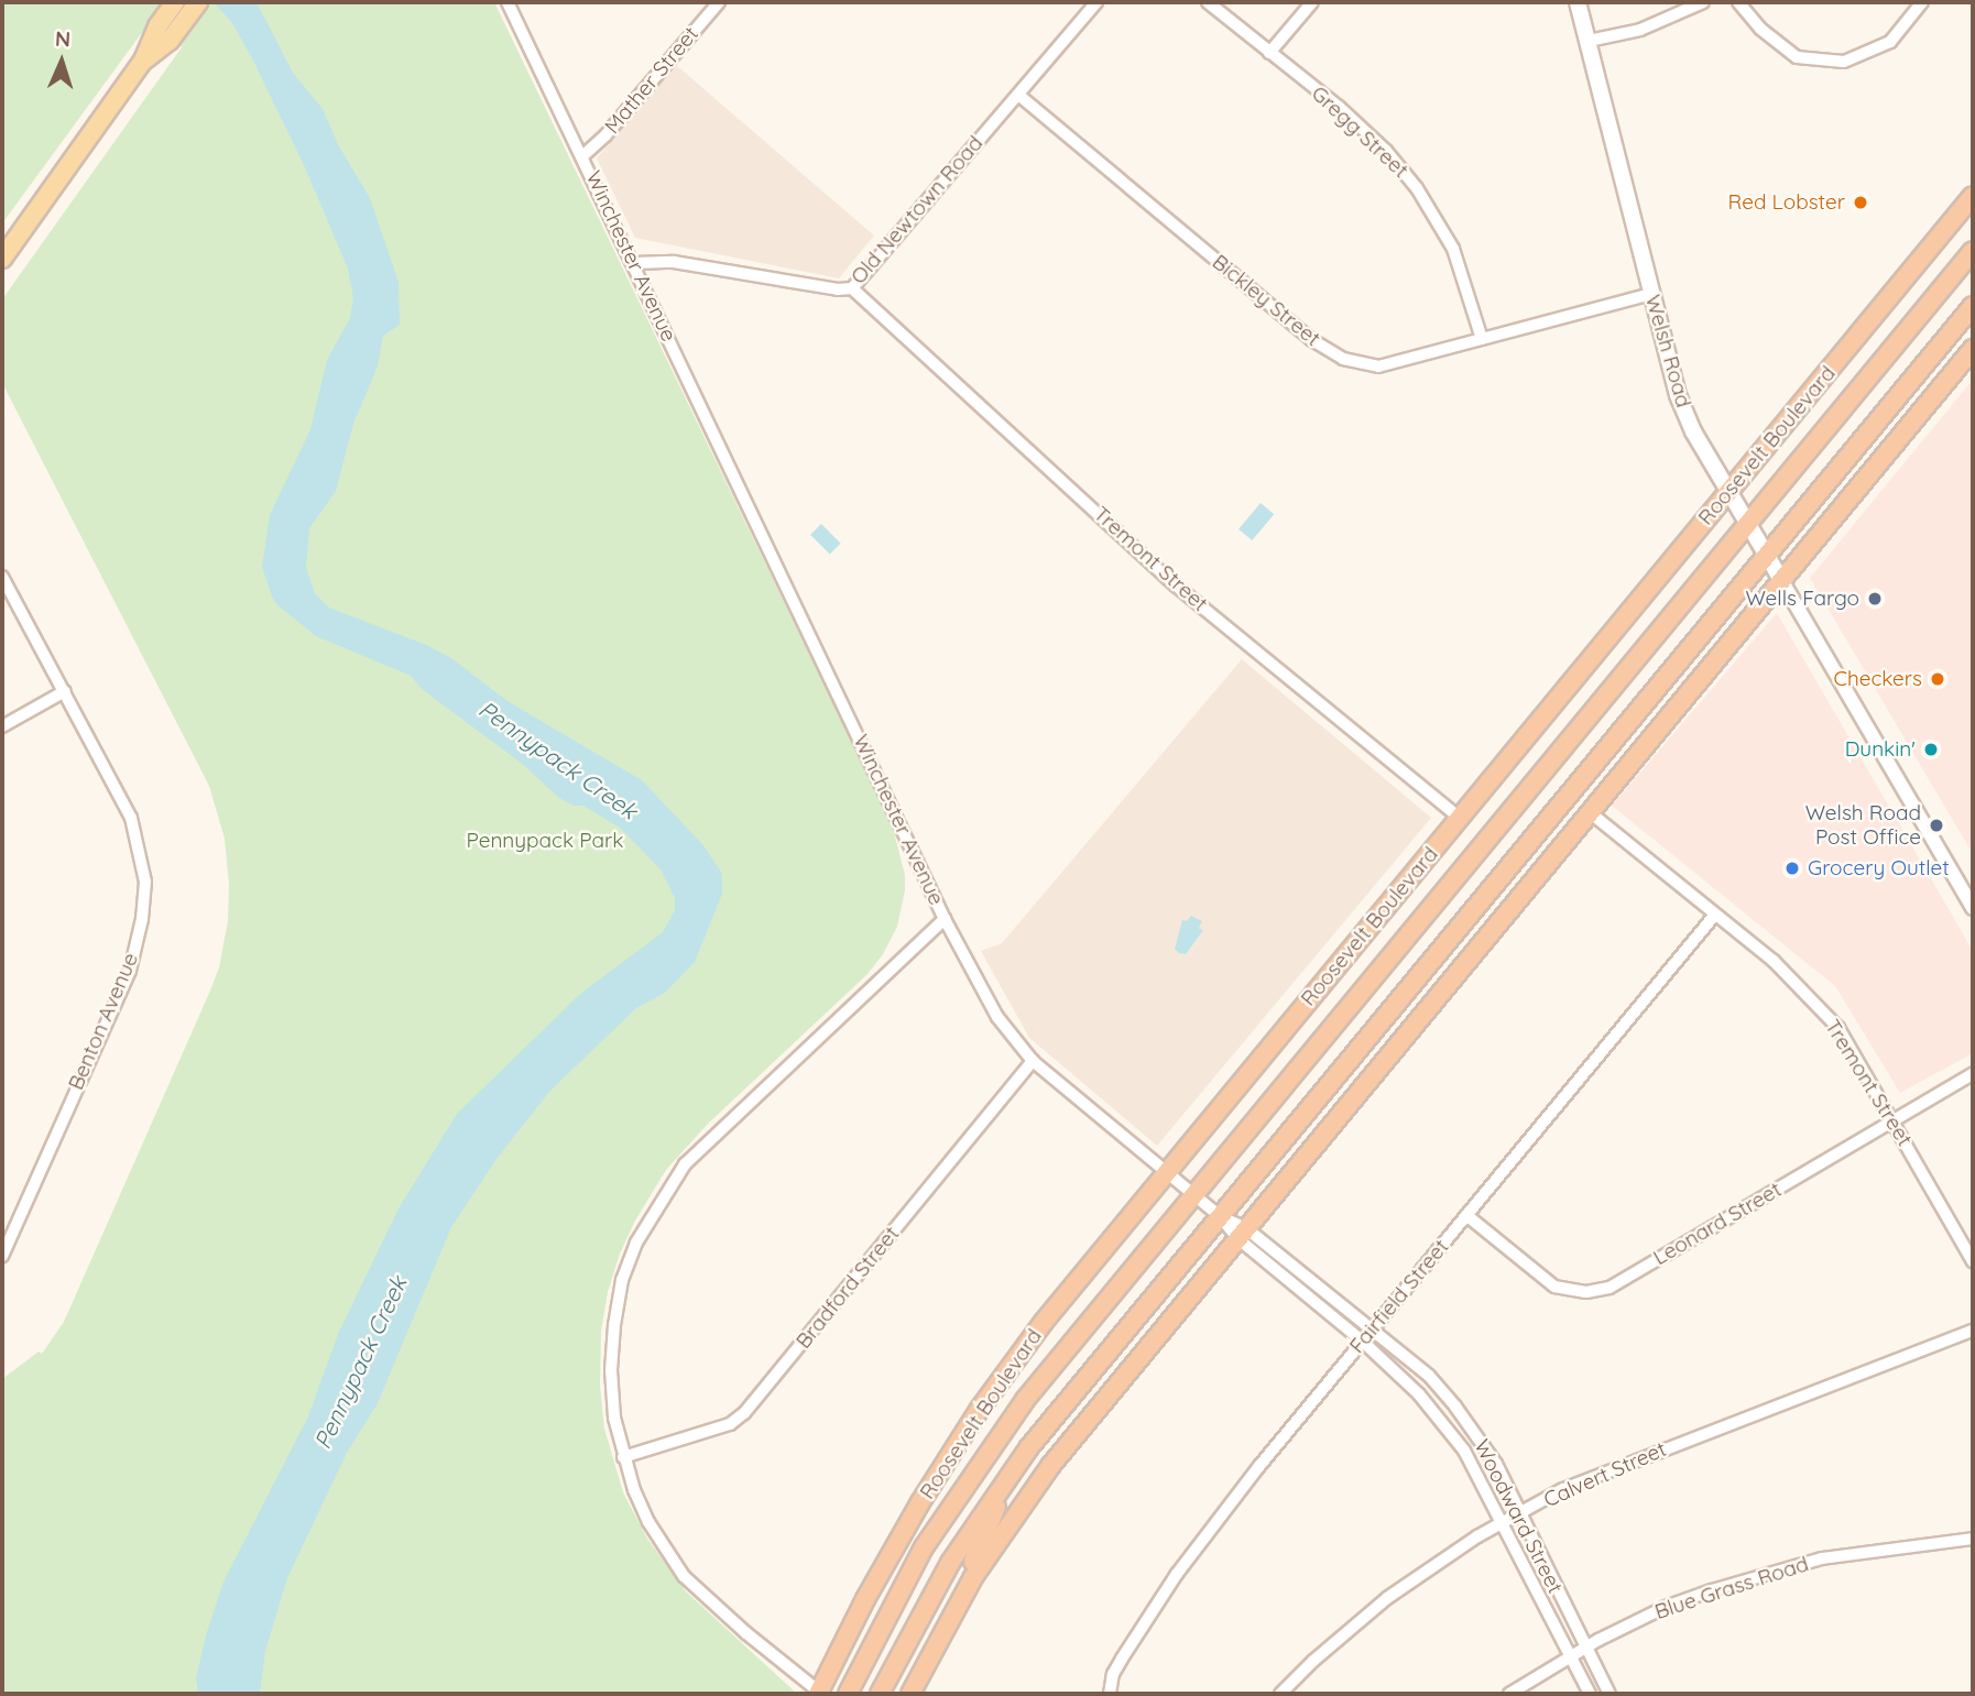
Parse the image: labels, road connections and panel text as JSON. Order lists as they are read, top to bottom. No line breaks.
{"streets":{"highway":["Roosevelt Boulevard"],"main road":["Welsh Road"],"street":["Mather Street","Gregg Street","Old Newtown Road","Winchester Avenue","Bickley Street","Tremont Street","Benton Avenue","Leonard Street","Bradford Street","Fairfield Street","Calvert Street","Woodward Street","Blue Grass Road"]},"crossings":[["Mather Street","Winchester Avenue"],["Gregg Street","Bickley Street"],["Old Newtown Road","Winchester Avenue"],["Old Newtown Road","Bickley Street"],["Old Newtown Road","Tremont Street"],["Winchester Avenue","Roosevelt Boulevard"],["Winchester Avenue","Bradford Street"],["Winchester Avenue","Woodward Street"],["Bickley Street","Welsh Road"],["Welsh Road","Roosevelt Boulevard"],["Roosevelt Boulevard","Tremont Street"],["Roosevelt Boulevard","Woodward Street"],["Tremont Street","Leonard Street"],["Tremont Street","Fairfield Street"],["Leonard Street","Fairfield Street"],["Bradford Street","Woodward Street"],["Fairfield Street","Woodward Street"],["Calvert Street","Woodward Street"],["Woodward Street","Blue Grass Road"]],"water":["Pennypack Creek"],"parks":["Pennypack Park"],"places":["Red Lobster","Wells Fargo","Checkers","Dunkin'","Welsh Road Post Office","Grocery Outlet"],"north":"top"}
